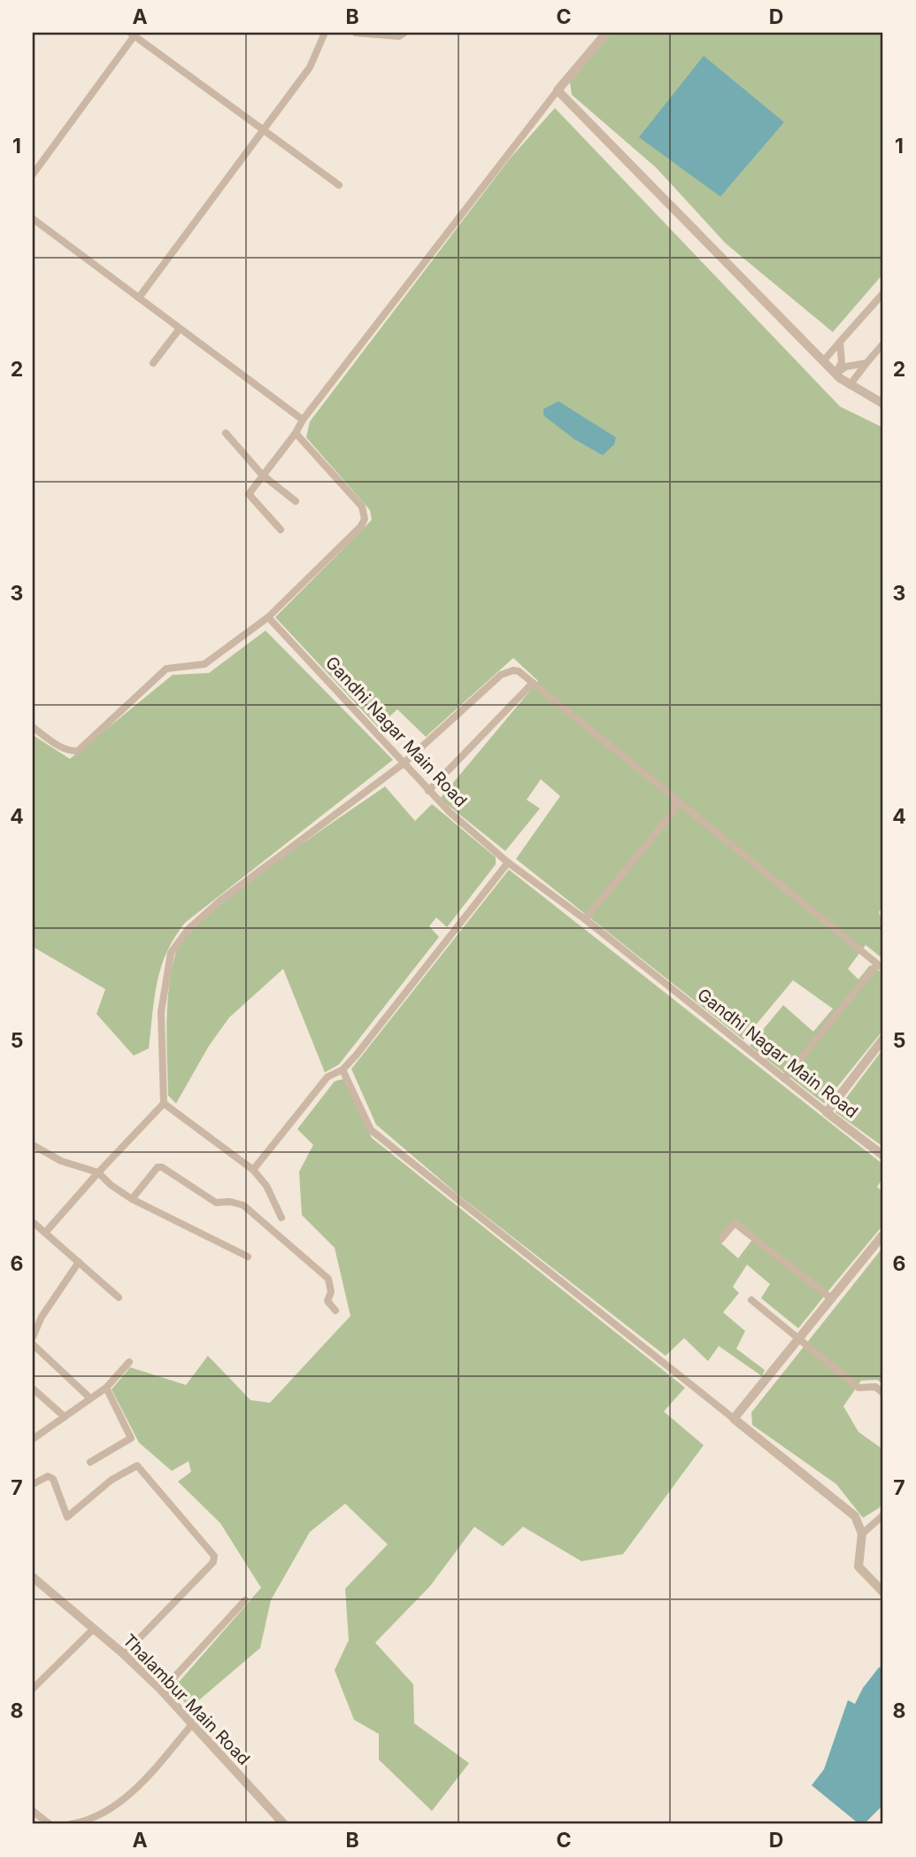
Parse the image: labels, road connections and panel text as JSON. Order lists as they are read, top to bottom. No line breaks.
{"streets":{"street":["Gandhi Nagar Main Road","Thalambur Main Road"]},"grid":{"columns":["A","B","C","D"],"rows":["1","2","3","4","5","6","7","8"]}}
